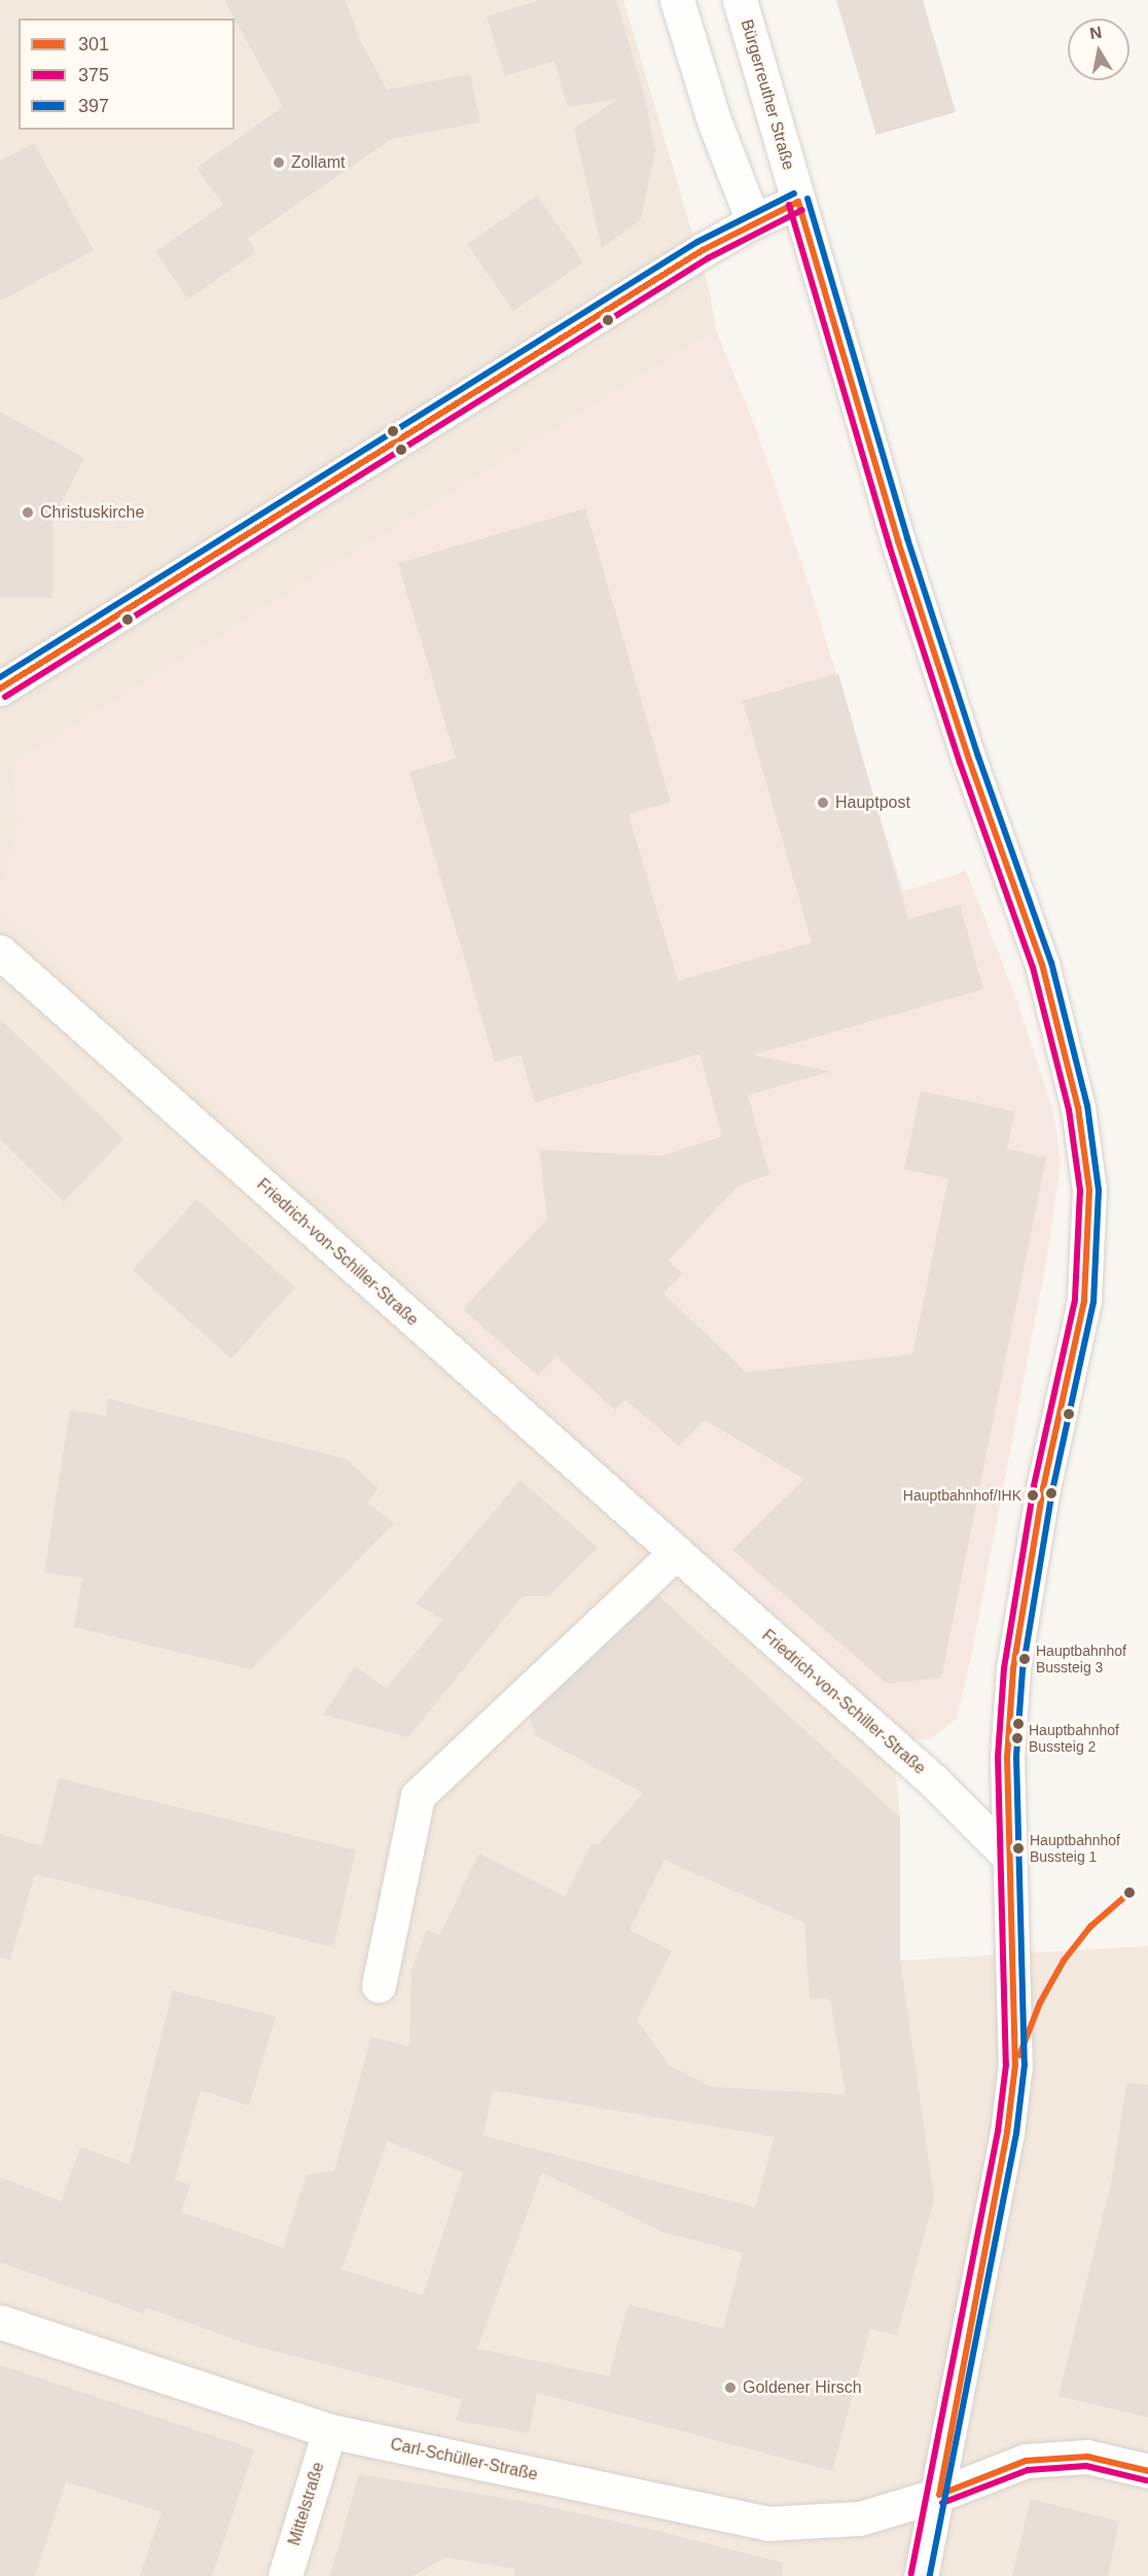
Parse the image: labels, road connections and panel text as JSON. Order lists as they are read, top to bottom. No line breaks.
{"streets":{"street":["Bürgerreuther Straße","Friedrich-von-Schiller-Straße","Carl-Schüller-Straße","Mittelstraße"]},"crossings":[["Bürgerreuther Straße","Friedrich-von-Schiller-Straße"],["Bürgerreuther Straße","Carl-Schüller-Straße"],["Carl-Schüller-Straße","Mittelstraße"]],"places":["Zollamt","Christuskirche","Hauptpost","Hauptbahnhof/IHK","Hauptbahnhof Bussteig 3","Hauptbahnhof Bussteig 2","Hauptbahnhof Bussteig 1","Goldener Hirsch"],"lines":["transit line 397","transit line 301","transit line 375"],"legend":["301","375","397"],"north":"top"}
